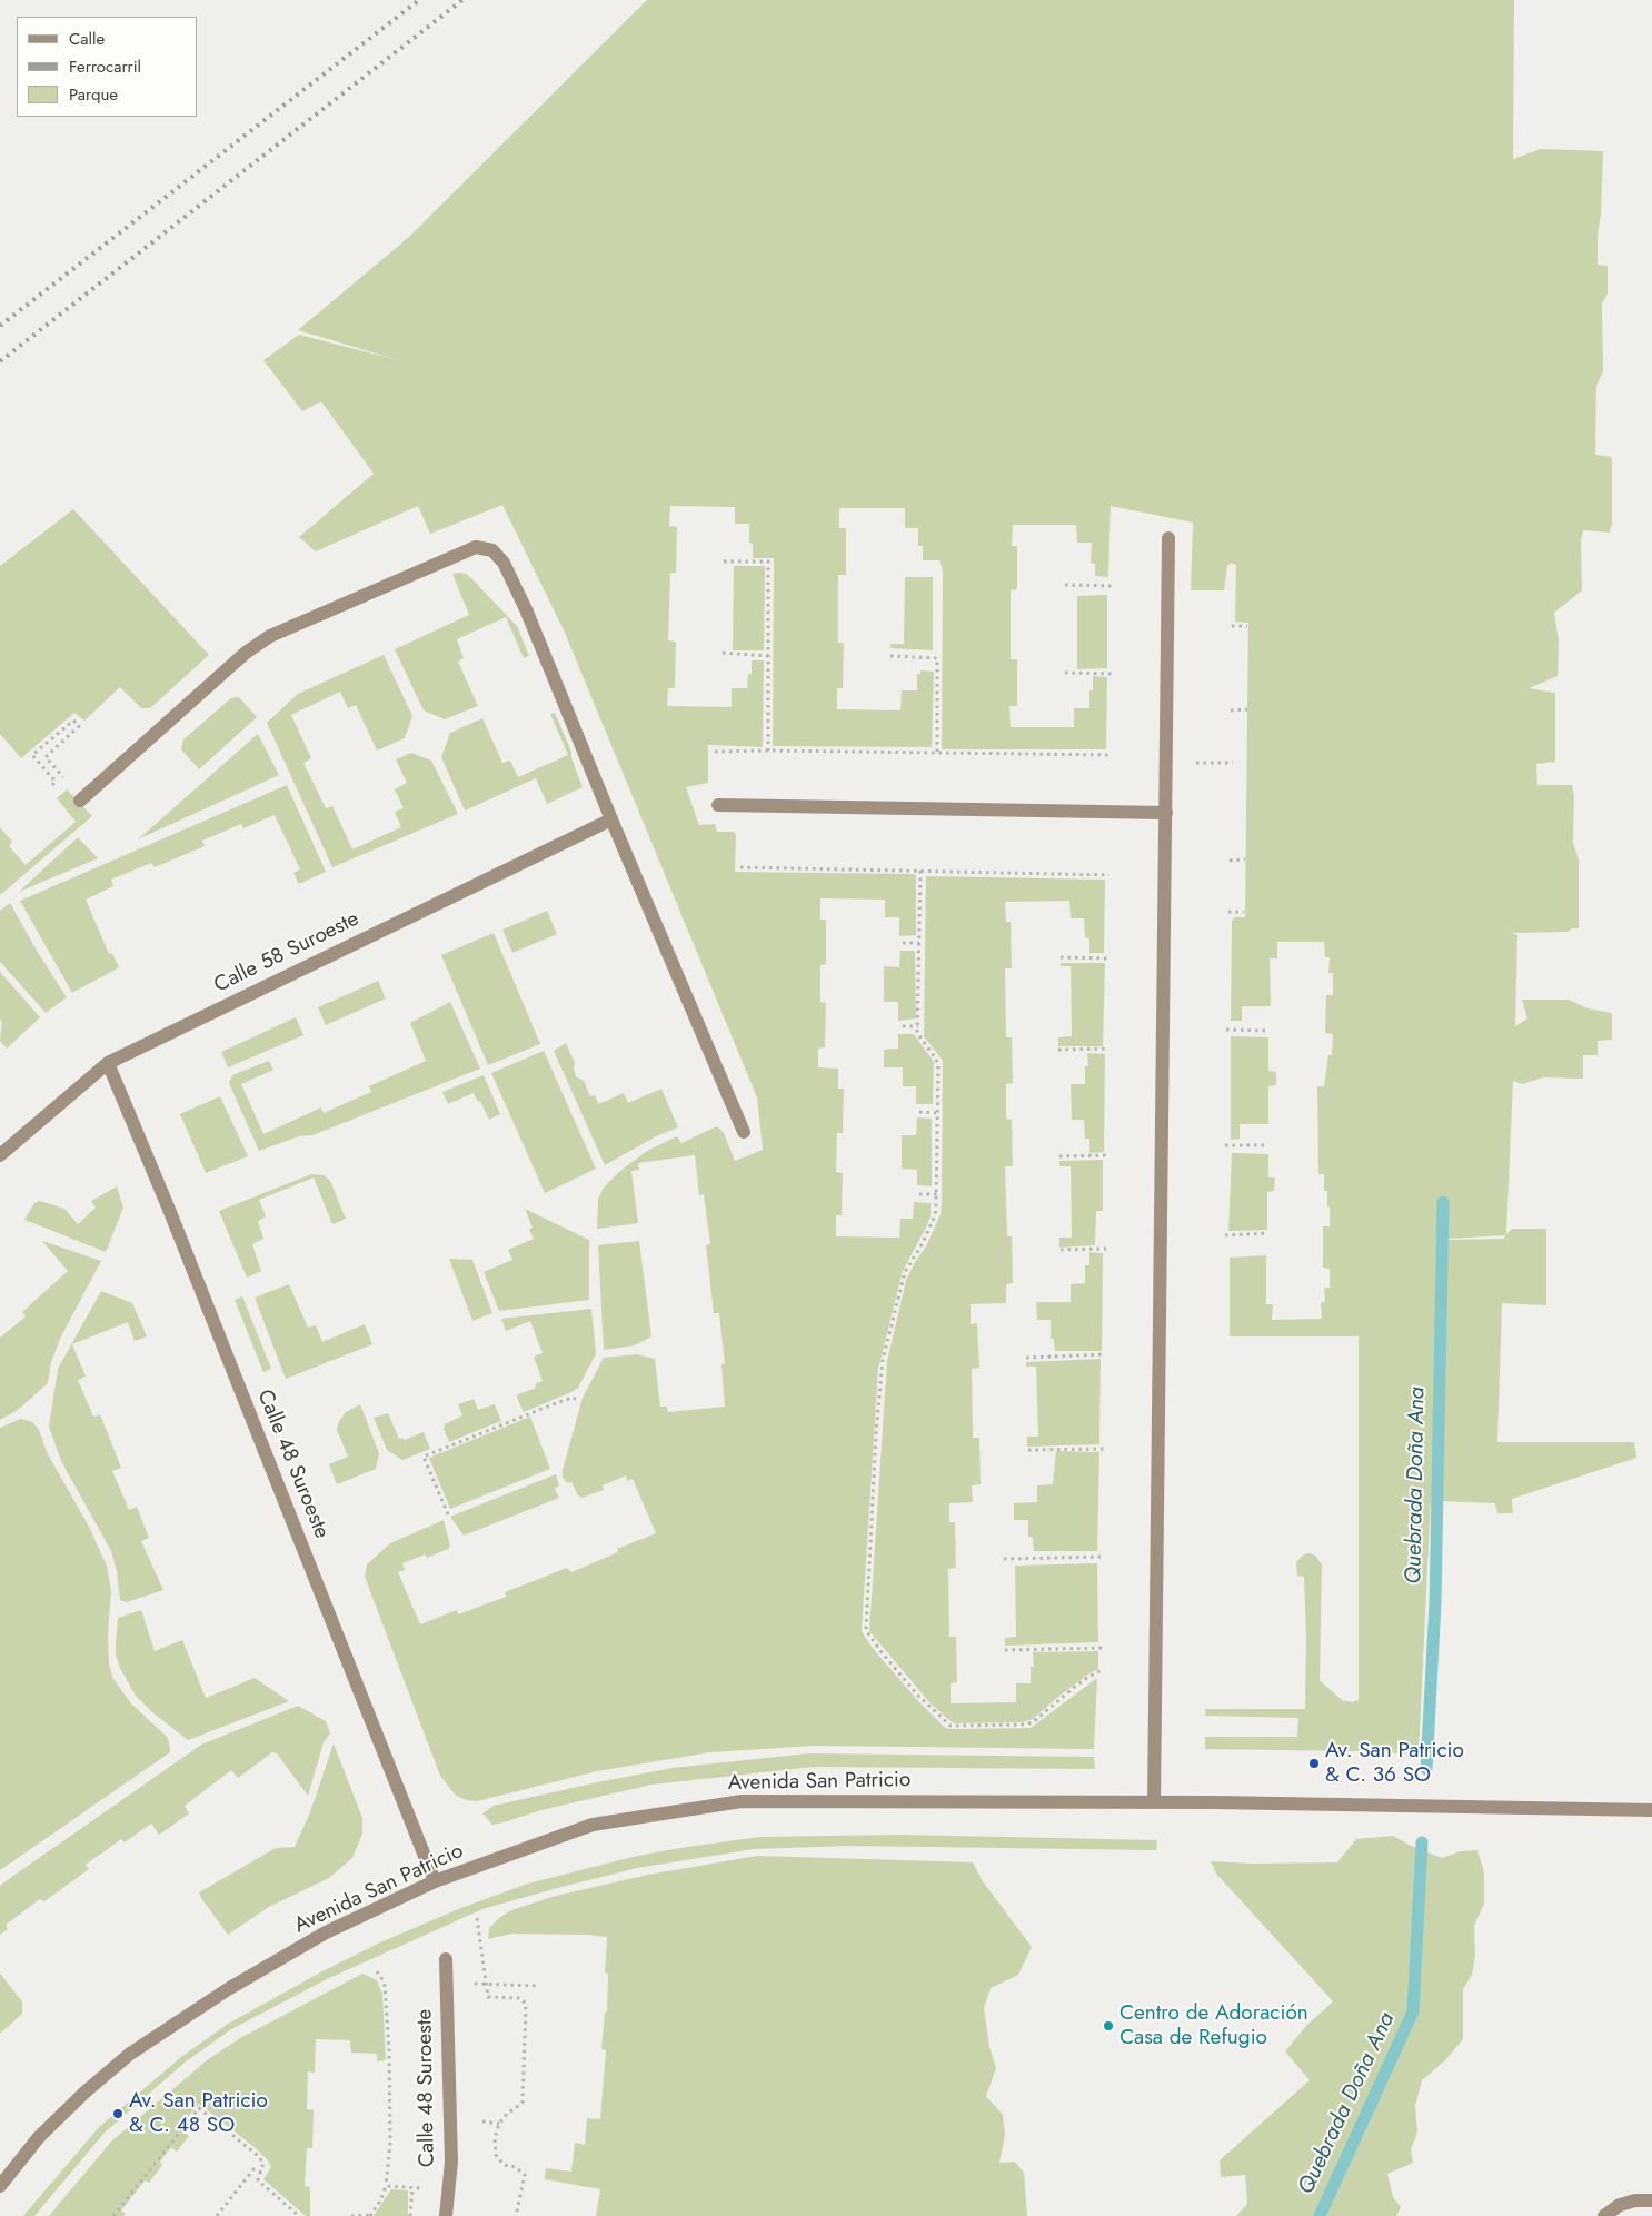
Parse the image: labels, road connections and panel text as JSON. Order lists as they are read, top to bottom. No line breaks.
{"streets":{"street":["Calle 58 Suroeste","Calle 48 Suroeste","Avenida San Patricio"]},"crossings":[["Calle 58 Suroeste","Calle 48 Suroeste"],["Calle 48 Suroeste","Avenida San Patricio"]],"water":["Quebrada Doña Ana"],"places":["Av. San Patricio & C. 36 SO","Centro de Adoración Casa de Refugio","Av. San Patricio & C. 48 SO"],"legend":["Calle","Ferrocarril","Parque"]}
